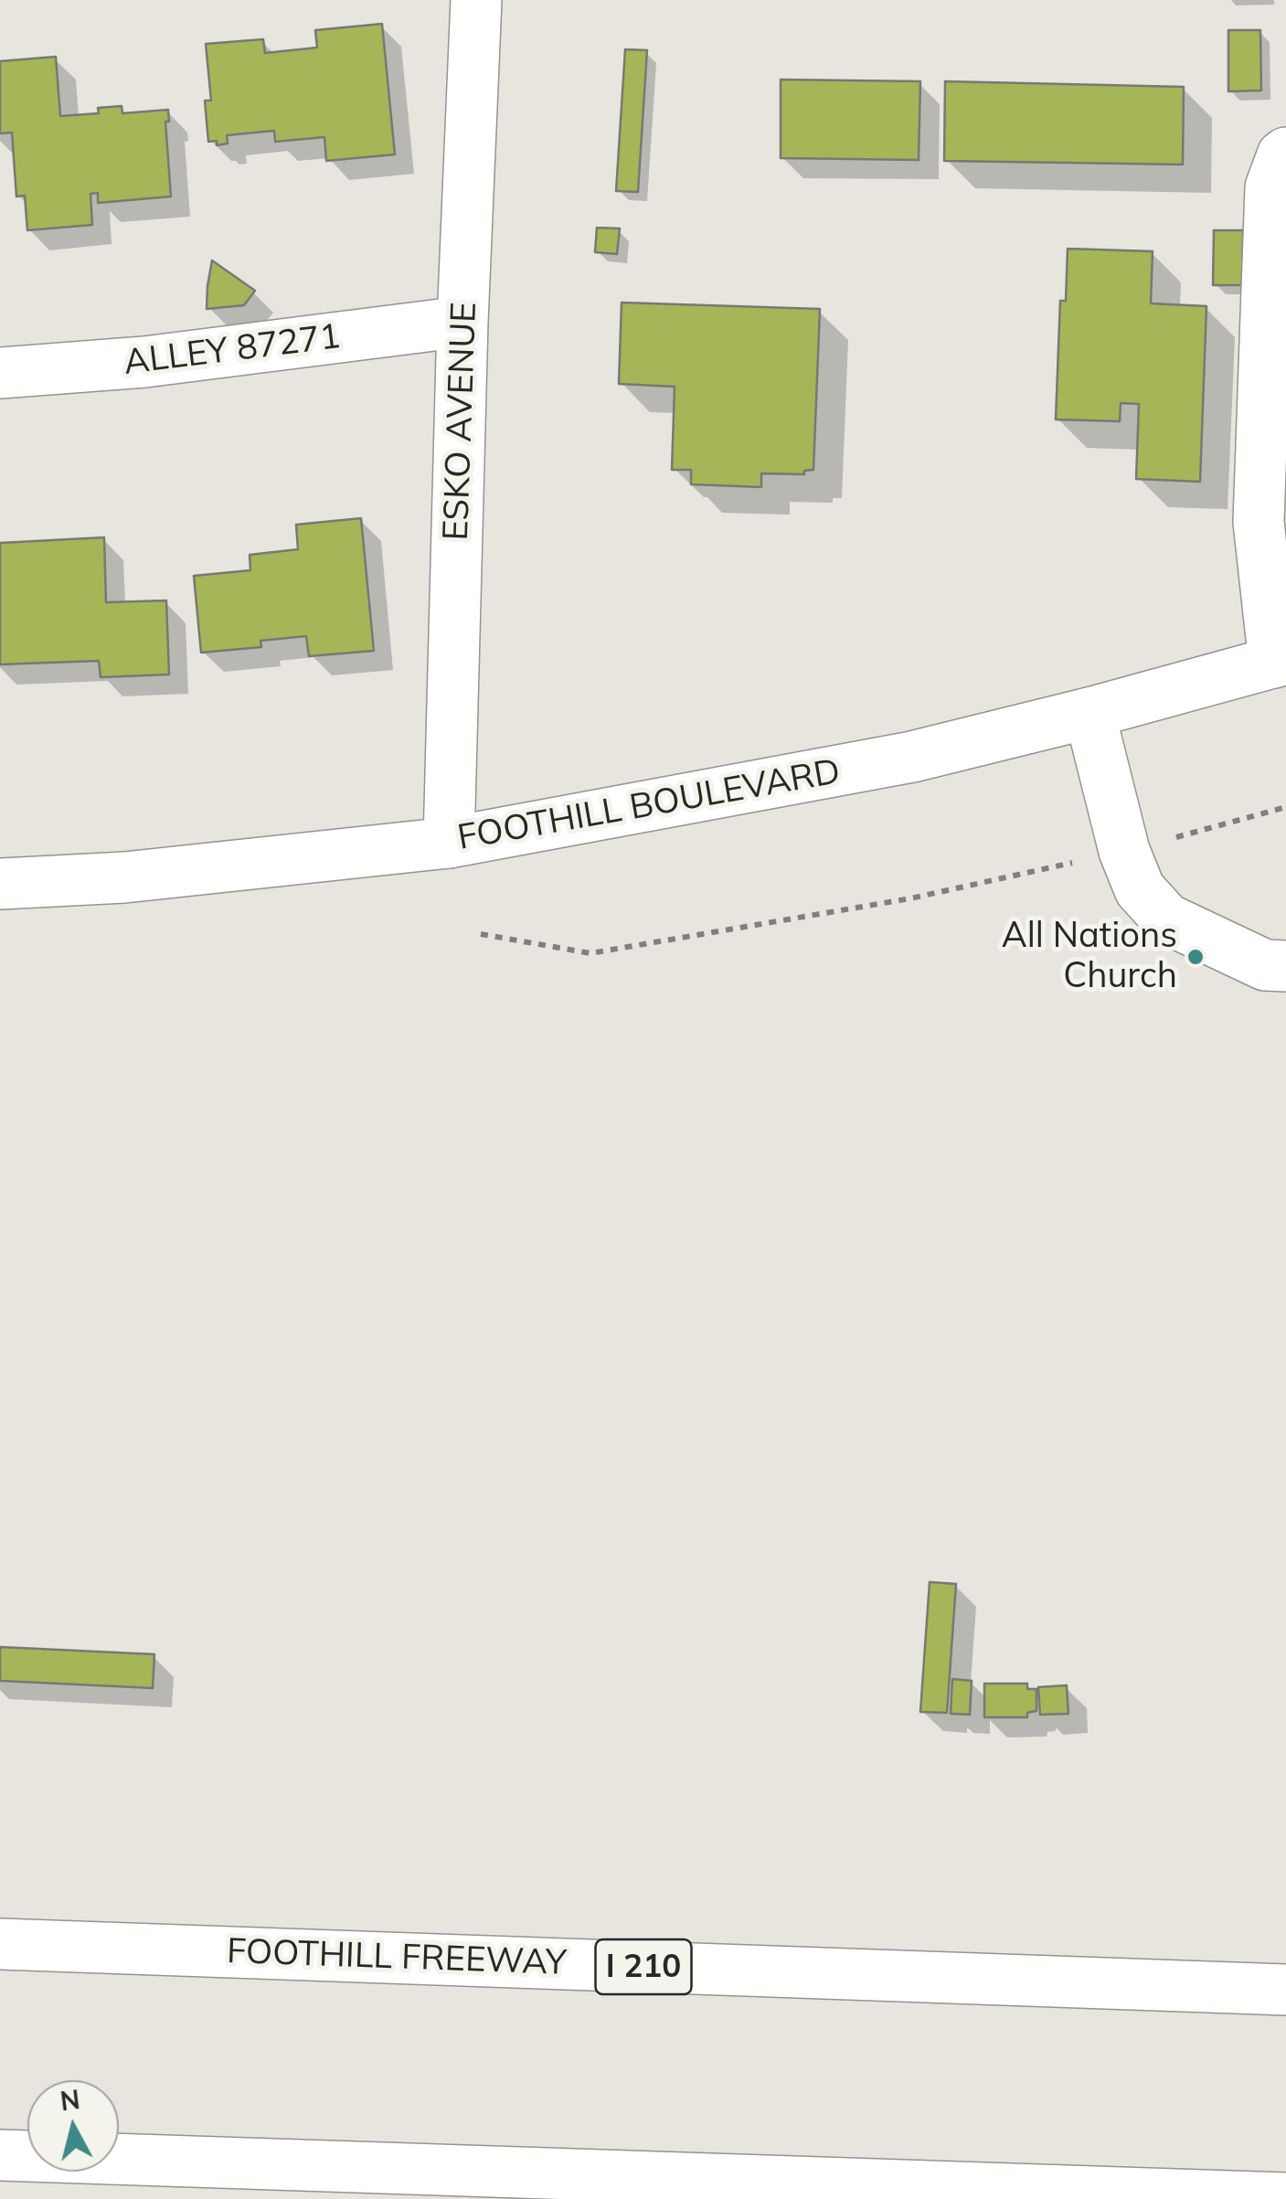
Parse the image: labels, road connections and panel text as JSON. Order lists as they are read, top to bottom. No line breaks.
{"streets":{"main road":["ALLEY 87271","ESKO AVENUE","FOOTHILL BOULEVARD","FOOTHILL FREEWAY","I 210"]},"crossings":[["ALLEY 87271","ESKO AVENUE"],["ESKO AVENUE","FOOTHILL BOULEVARD"]],"places":["All Nations Church"],"north":"top"}
